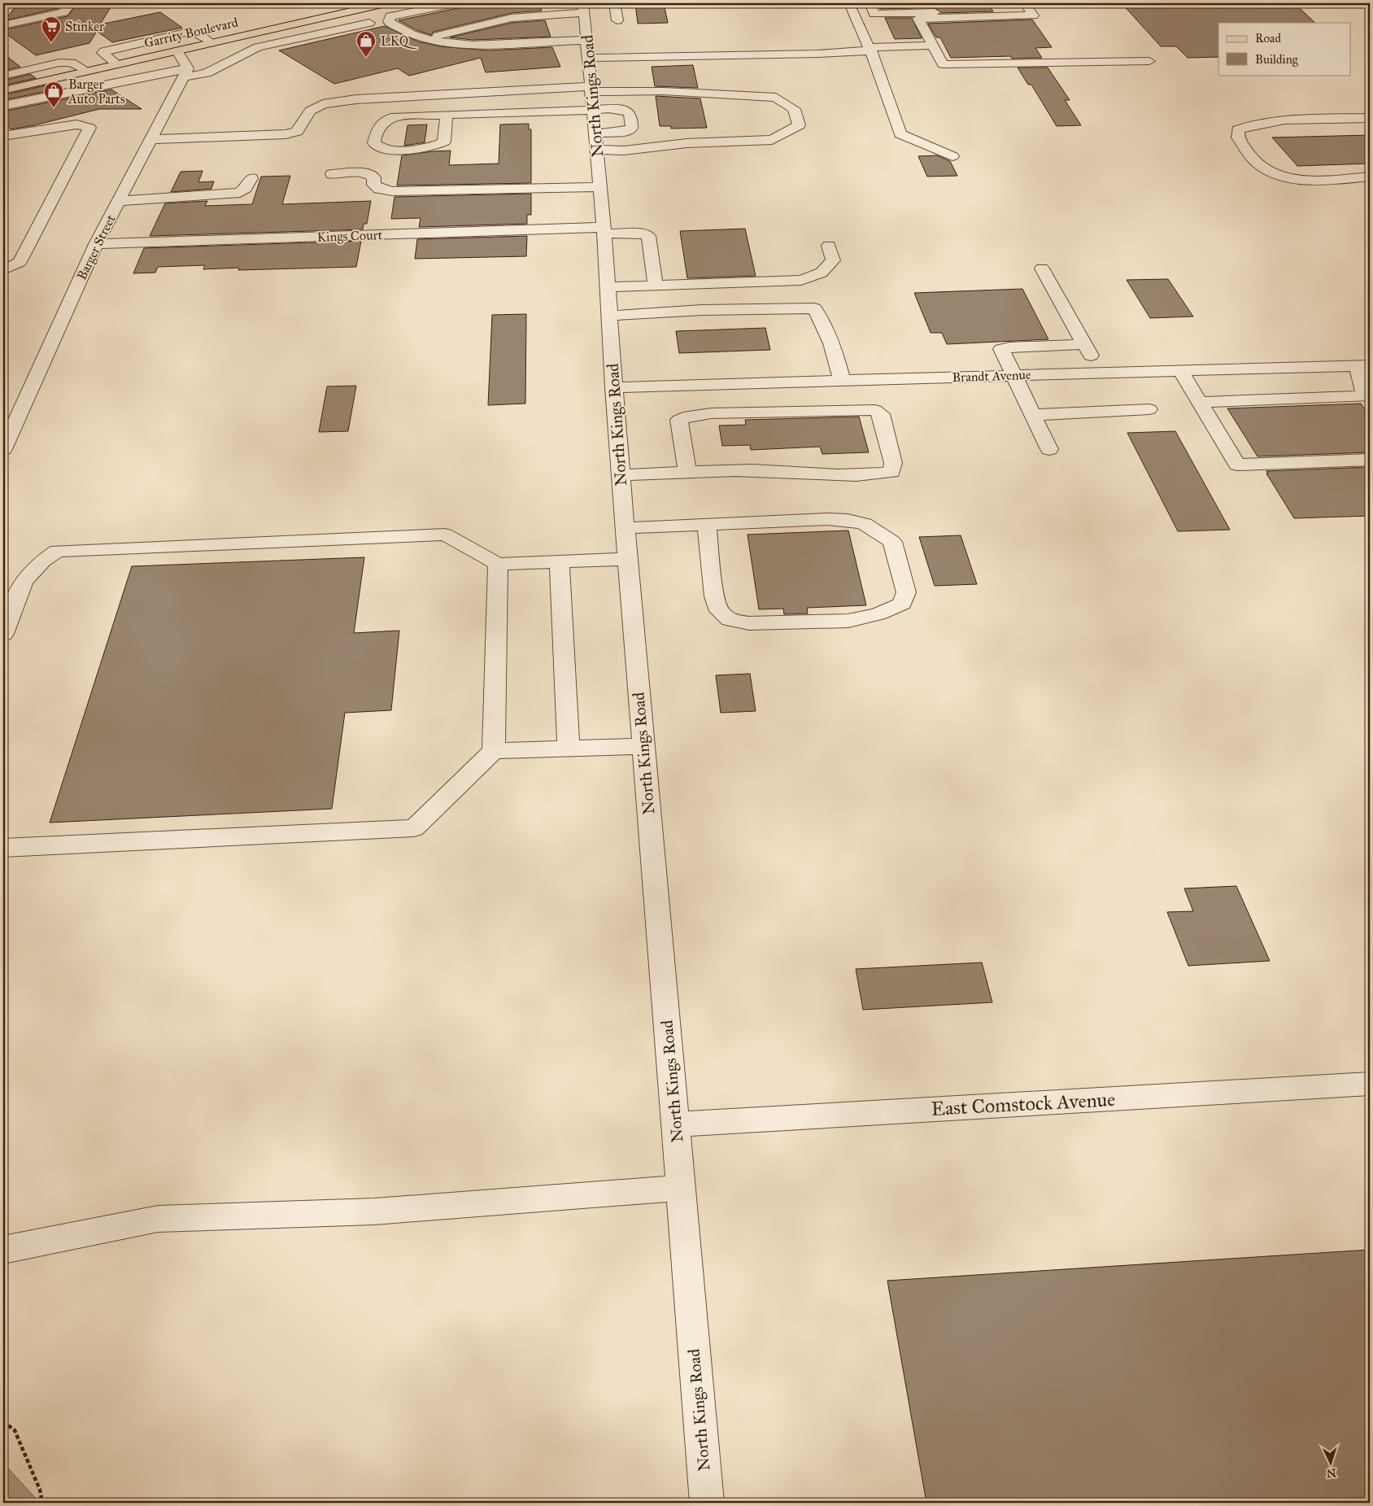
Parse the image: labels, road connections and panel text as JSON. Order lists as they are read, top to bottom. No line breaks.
{"streets":{"main road":["Garrity Boulevard"],"street":["North Kings Road","Kings Court","Barger Street","Brandt Avenue","East Comstock Avenue"]},"crossings":[["North Kings Road","Kings Court"],["North Kings Road","Brandt Avenue"],["North Kings Road","East Comstock Avenue"],["Kings Court","Barger Street"]],"places":{"supermarket":["Stinker"],"shop":["LKQ","Barger Auto Parts"]},"legend":["Road","Building"],"north":"bottom"}
